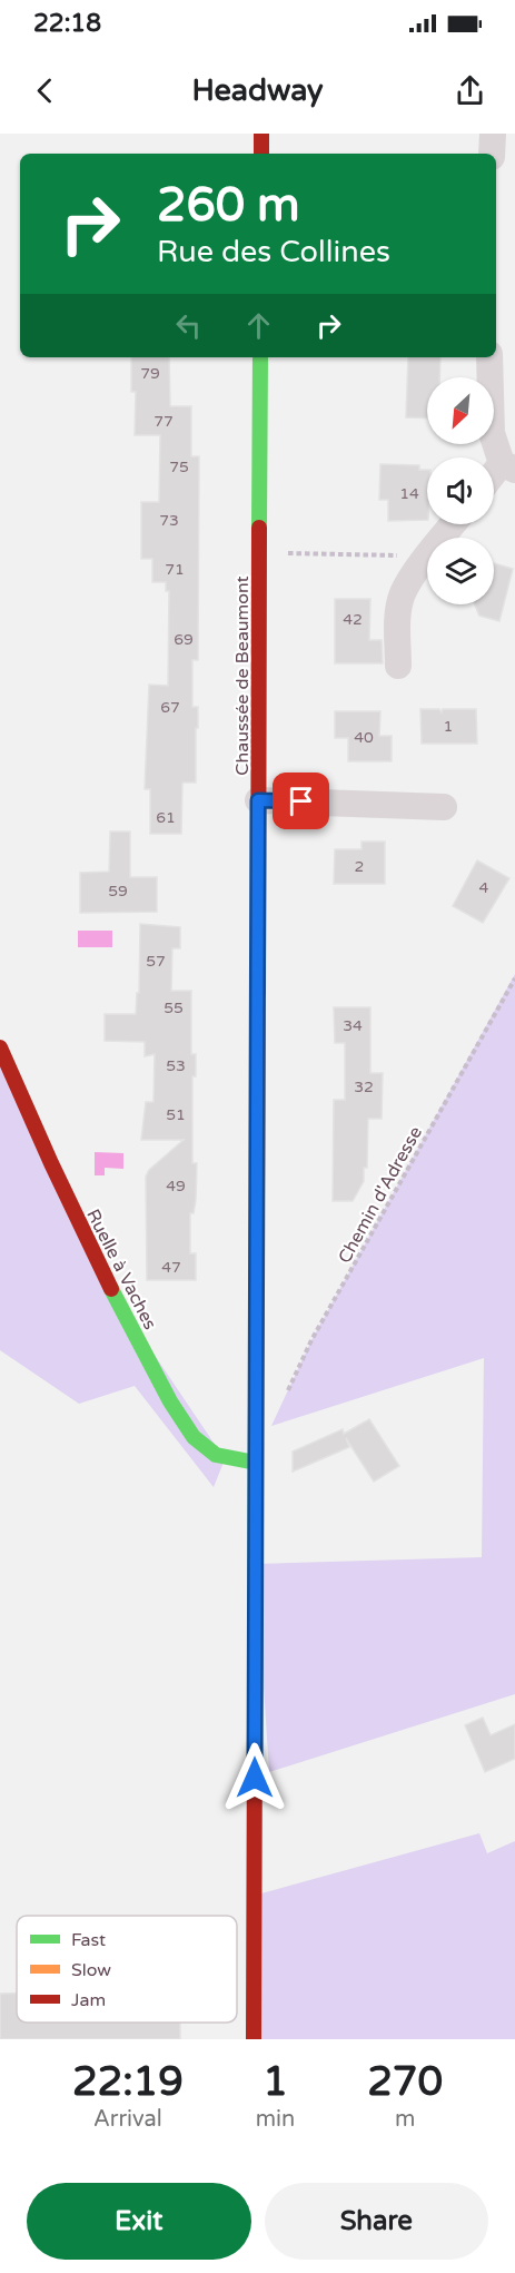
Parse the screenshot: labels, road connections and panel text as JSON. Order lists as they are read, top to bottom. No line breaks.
{"streets":{"main road":["Chaussée de Beaumont","Ruelle à Vaches"],"path":["Chemin d'Adresse"]},"crossings":[["Chaussée de Beaumont","Ruelle à Vaches"]],"house_numbers":["79","77","75","14","73","71","42","69","67","1","40","61","2","4","59","57","55","34","53","32","51","49","47"],"legend":["Fast","Slow","Jam"],"north":"bottom left","page":{"status":"22:18","header":"Headway","turn":["260 m","Rue des Collines"],"eta":["22:19","Arrival","1","min","270","m"],"buttons":["Exit","Share"]}}
